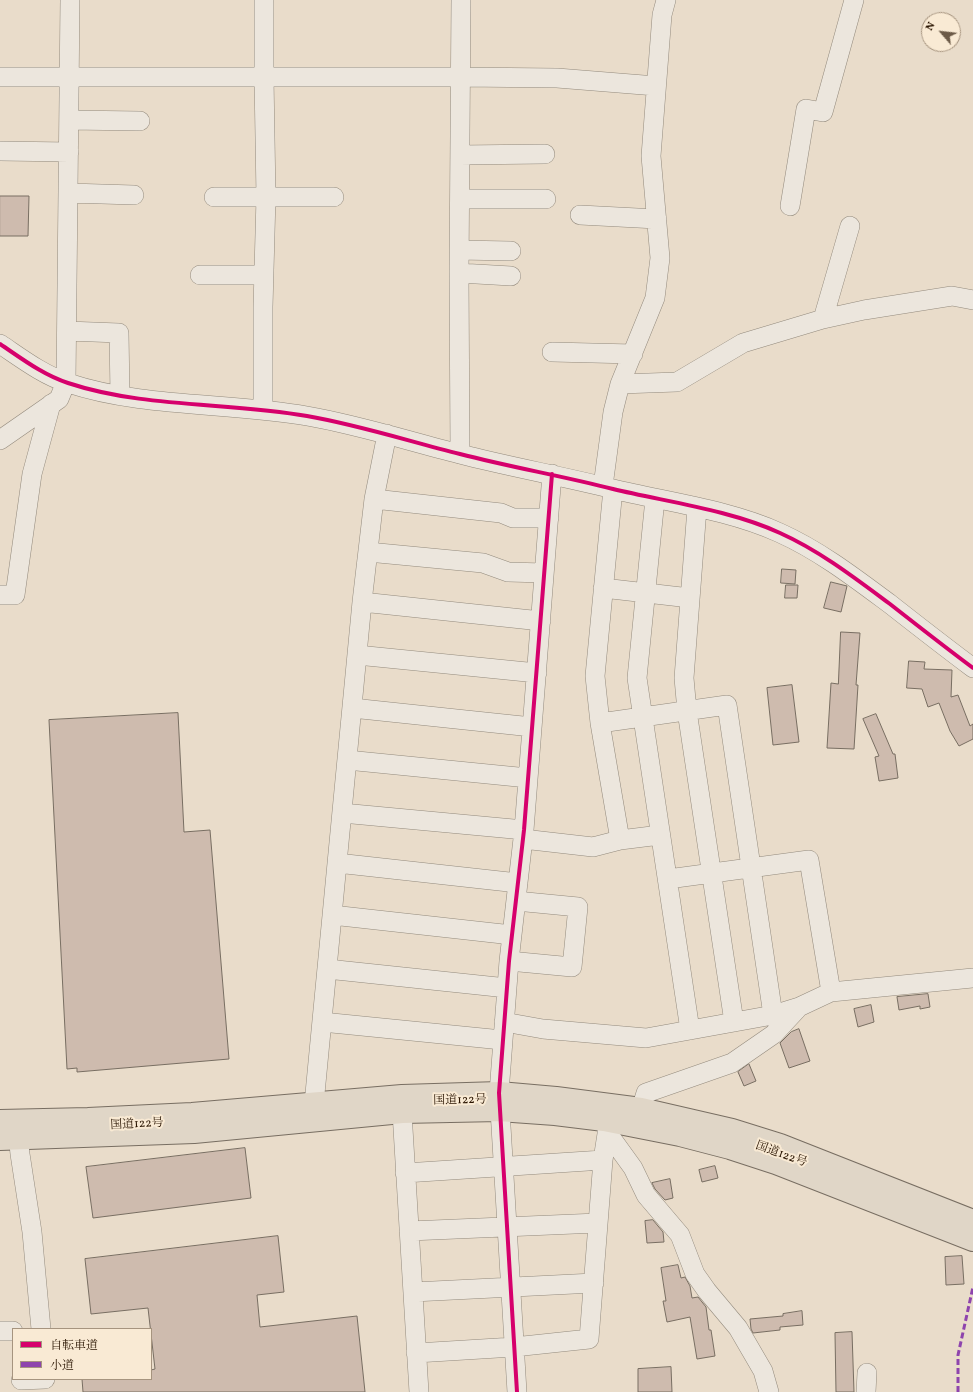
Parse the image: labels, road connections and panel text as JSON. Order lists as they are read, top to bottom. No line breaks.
{"streets":{"highway":["国道122号"]},"legend":["自転車道","小道"],"north":"top left"}
